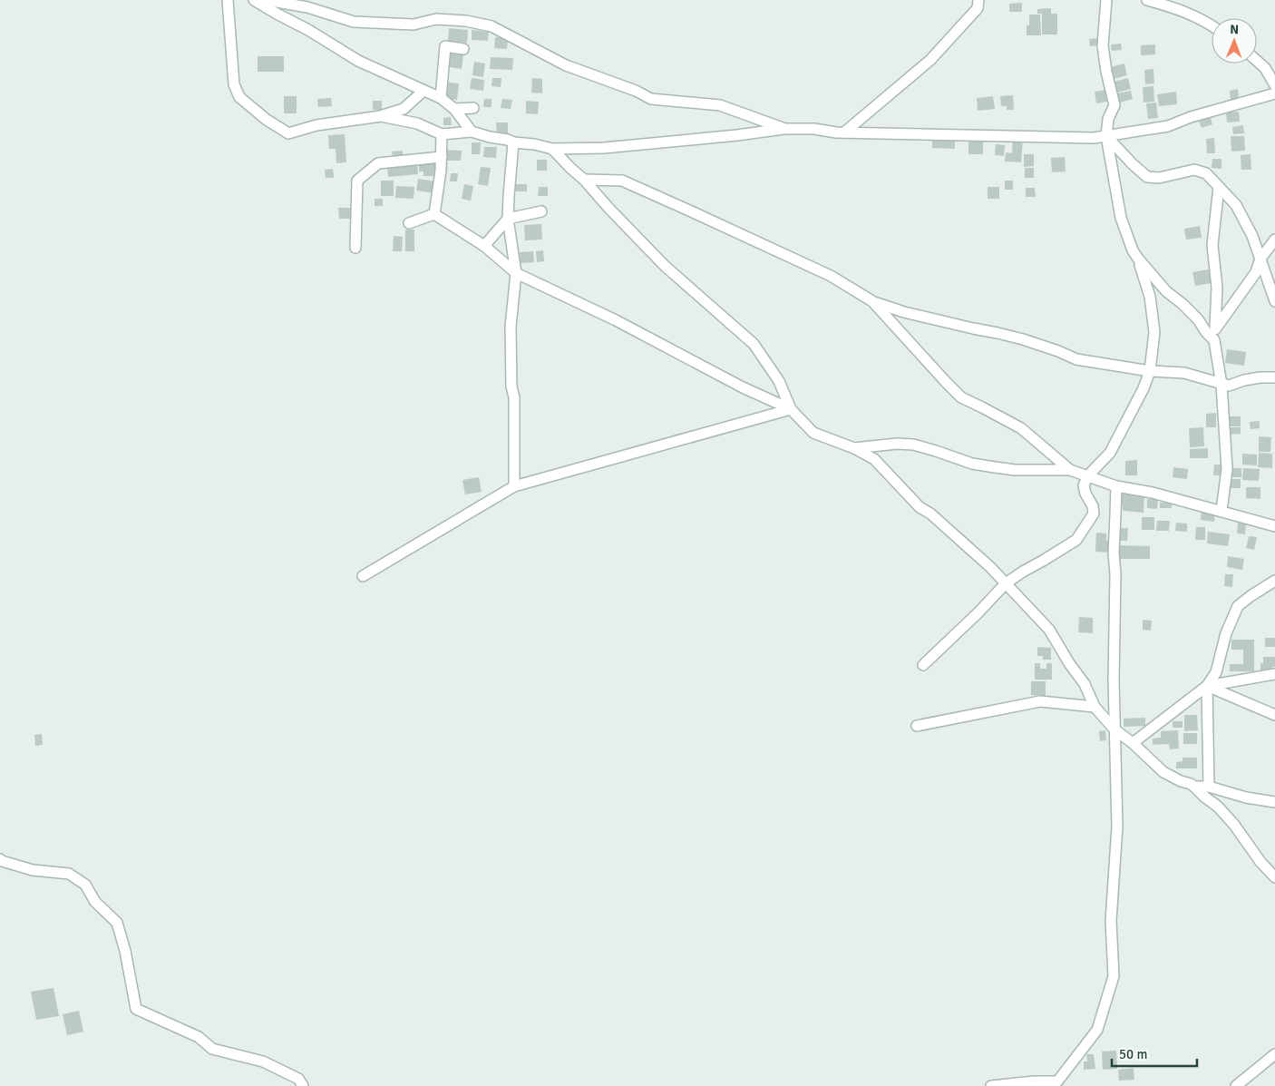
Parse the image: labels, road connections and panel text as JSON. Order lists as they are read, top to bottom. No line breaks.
{"scale_bar":"50 m","north":"top"}
